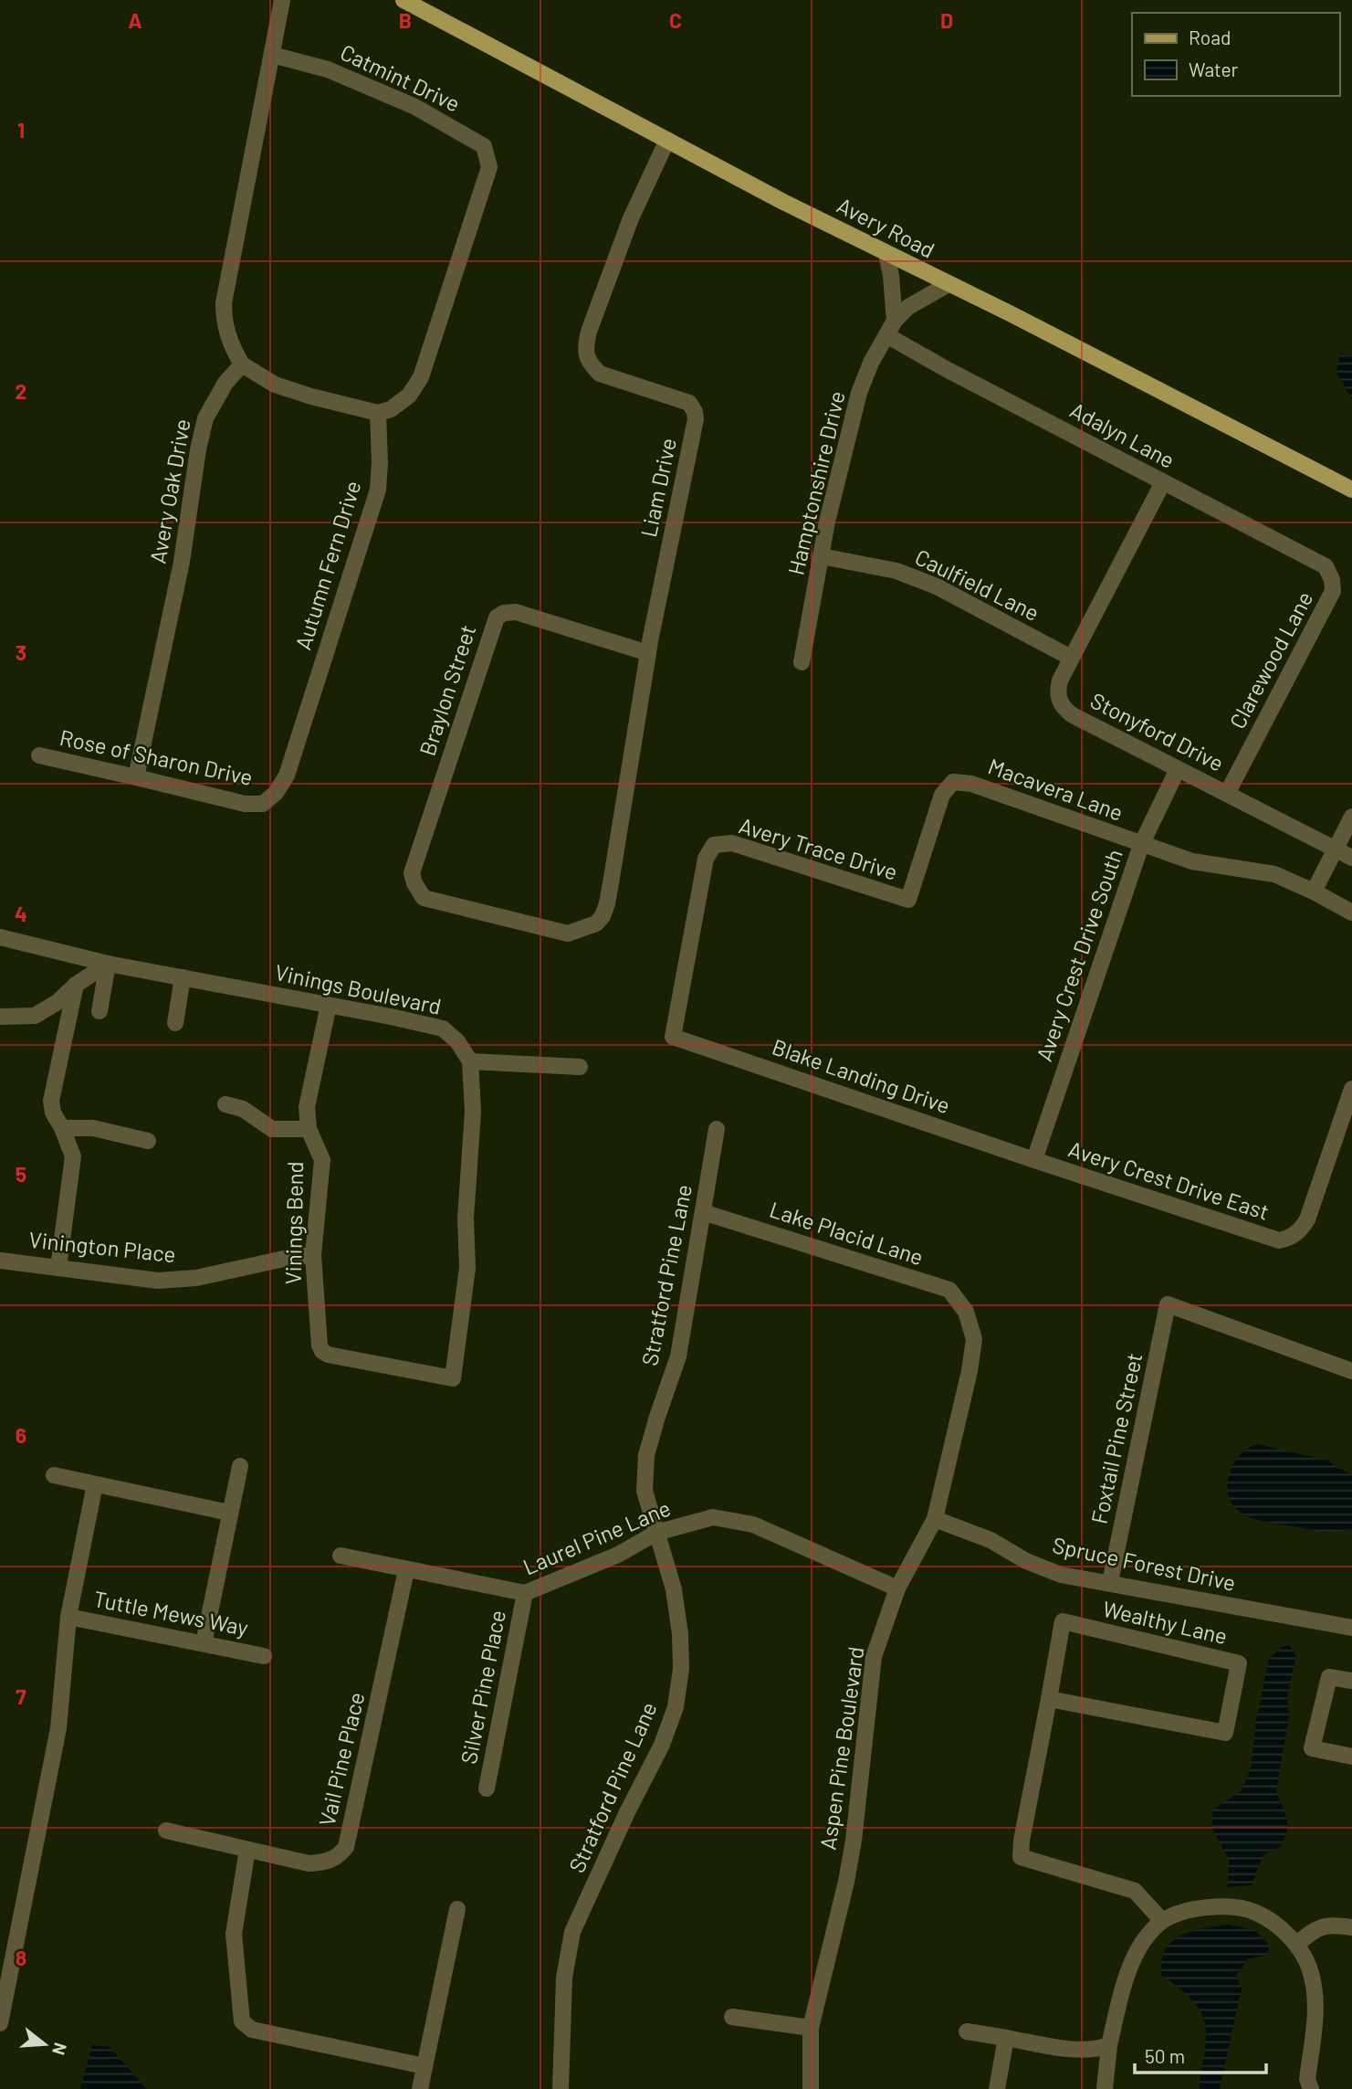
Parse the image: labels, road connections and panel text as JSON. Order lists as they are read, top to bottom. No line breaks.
{"streets":{"main road":["Avery Road"],"street":["Catmint Drive","Adalyn Lane","Hamptonshire Drive","Liam Drive","Avery Oak Drive","Autumn Fern Drive","Caulfield Lane","Clarewood Lane","Braylon Street","Stonyford Drive","Rose of Sharon Drive","Macavera Lane","Avery Trace Drive","Avery Crest Drive South","Vinings Boulevard","Blake Landing Drive","Avery Crest Drive East","Vinings Bend","Lake Placid Lane","Vinington Place","Stratford Pine Lane","Foxtail Pine Street","Laurel Pine Lane","Spruce Forest Drive","Tuttle Mews Way","Wealthy Lane","Silver Pine Place","Aspen Pine Boulevard","Vail Pine Place"]},"crossings":[["Catmint Drive","Autumn Fern Drive"],["Avery Road","Hamptonshire Drive"],["Avery Road","Liam Drive"],["Adalyn Lane","Hamptonshire Drive"],["Adalyn Lane","Clarewood Lane"],["Adalyn Lane","Stonyford Drive"],["Hamptonshire Drive","Caulfield Lane"],["Liam Drive","Braylon Street"],["Avery Oak Drive","Rose of Sharon Drive"],["Autumn Fern Drive","Rose of Sharon Drive"],["Caulfield Lane","Stonyford Drive"],["Clarewood Lane","Stonyford Drive"],["Stonyford Drive","Avery Crest Drive South"],["Macavera Lane","Avery Trace Drive"],["Macavera Lane","Avery Crest Drive South"],["Avery Trace Drive","Blake Landing Drive"],["Avery Crest Drive South","Blake Landing Drive"],["Avery Crest Drive South","Avery Crest Drive East"],["Vinings Boulevard","Vinings Bend"],["Blake Landing Drive","Avery Crest Drive East"],["Vinings Bend","Vinington Place"],["Lake Placid Lane","Stratford Pine Lane"],["Lake Placid Lane","Aspen Pine Boulevard"],["Stratford Pine Lane","Laurel Pine Lane"],["Foxtail Pine Street","Spruce Forest Drive"],["Laurel Pine Lane","Silver Pine Place"],["Laurel Pine Lane","Aspen Pine Boulevard"],["Laurel Pine Lane","Vail Pine Place"],["Spruce Forest Drive","Aspen Pine Boulevard"]],"legend":["Road","Water"],"scale_bar":"50 m","north":"right","grid":{"columns":["A","B","C","D"],"rows":["1","2","3","4","5","6","7","8"]}}
